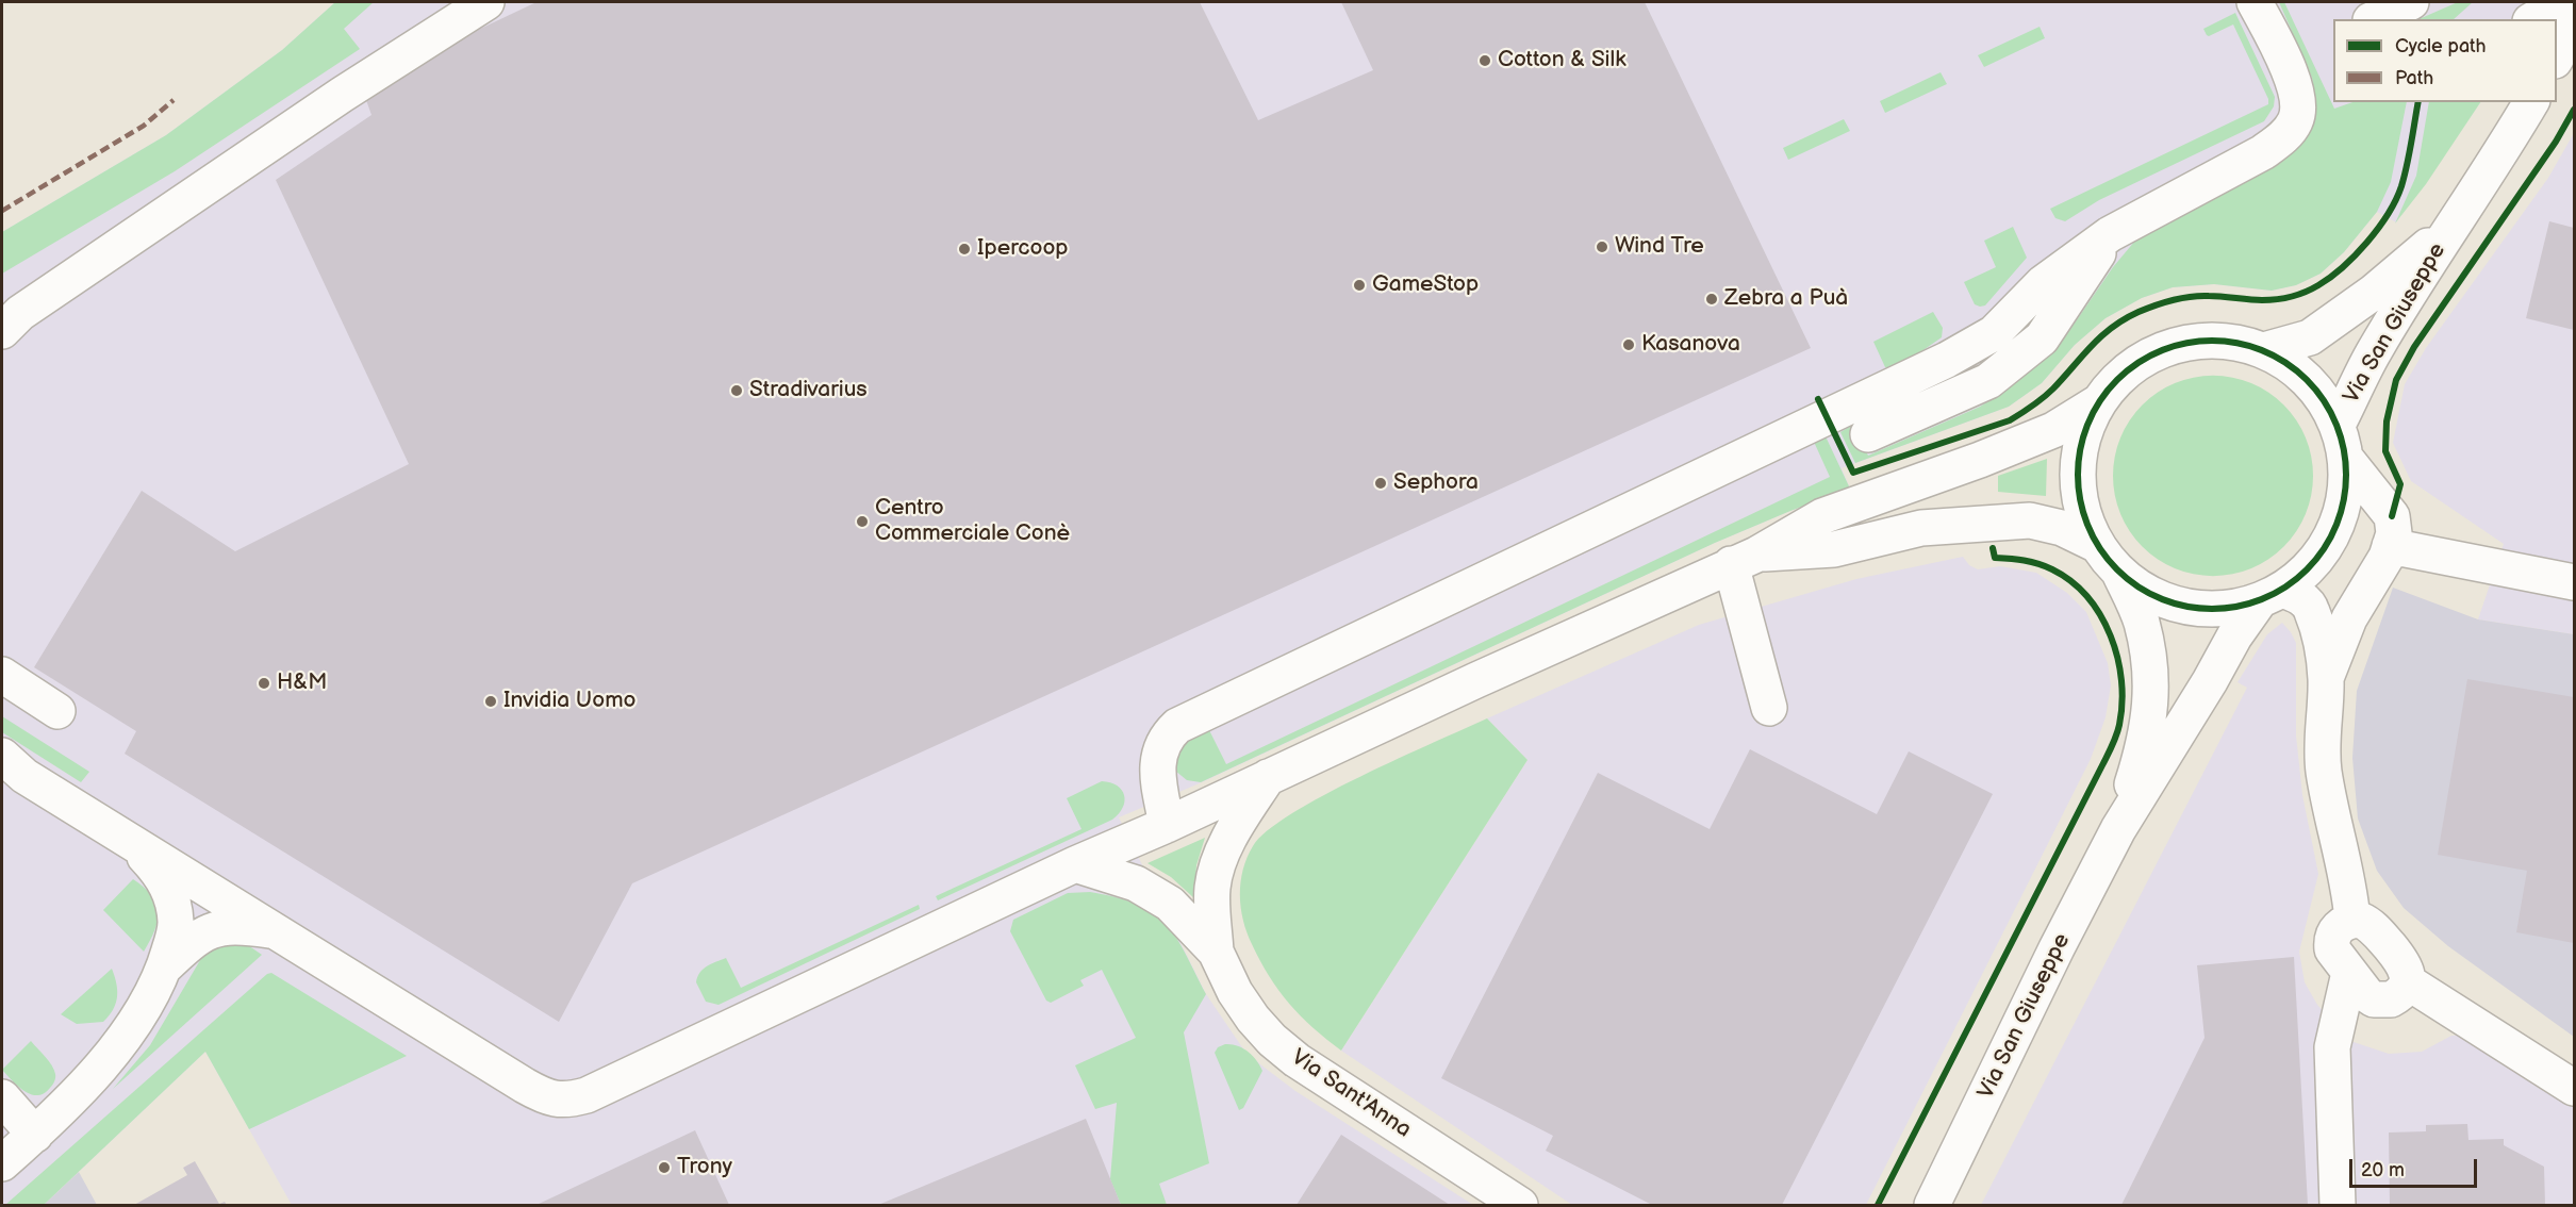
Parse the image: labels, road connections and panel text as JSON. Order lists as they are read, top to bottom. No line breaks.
{"streets":{"street":["Via San Giuseppe","Via Sant'Anna"]},"places":["Cotton & Silk","Wind Tre","Ipercoop","GameStop","Zebra a Puà","Kasanova","Stradivarius","Sephora","Centro Commerciale Conè","H&M","Invidia Uomo","Trony"],"legend":["Cycle path","Path"],"scale_bar":"20 m"}
